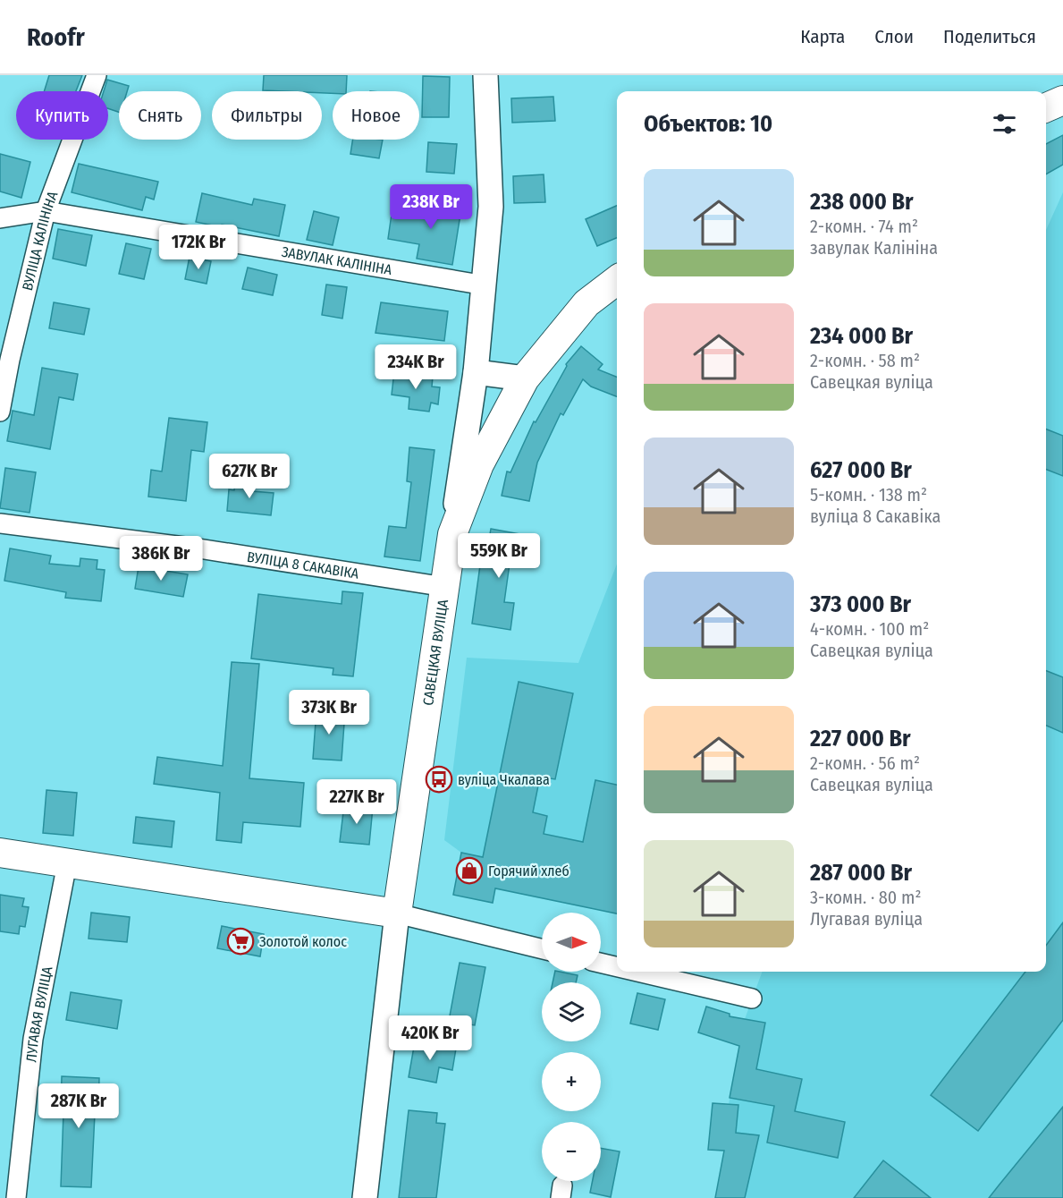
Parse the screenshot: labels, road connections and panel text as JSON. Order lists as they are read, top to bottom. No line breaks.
{"streets":{"highway":["САВЕЦКАЯ ВУЛІЦА"],"street":["ВУЛІЦА КАЛІНІНА","ЗАВУЛАК КАЛІНІНА","ВУЛІЦА 8 САКАВІКА","ЛУГАВАЯ ВУЛІЦА"]},"crossings":[["ВУЛІЦА КАЛІНІНА","ЗАВУЛАК КАЛІНІНА"],["ЗАВУЛАК КАЛІНІНА","САВЕЦКАЯ ВУЛІЦА"],["ВУЛІЦА 8 САКАВІКА","САВЕЦКАЯ ВУЛІЦА"]],"places":{"bus stop":["вуліца Чкалава"],"shop":["Горячий хлеб"],"supermarket":["Золотой колос"]},"north":"right","page":{"header":"Roofr","nav":["Карта","Слои","Поделиться"],"chip":["Купить","Снять","Фильтры","Новое"],"heading":"Объектов: 10","list":[{"name":"238 000 Br","note":"2-комн. · 74 m² · завулак Калініна"},{"name":"234 000 Br","note":"2-комн. · 58 m² · Савецкая вуліца"},{"name":"627 000 Br","note":"5-комн. · 138 m² · вуліца 8 Сакавіка"},{"name":"373 000 Br","note":"4-комн. · 100 m² · Савецкая вуліца"},{"name":"227 000 Br","note":"2-комн. · 56 m² · Савецкая вуліца"},{"name":"287 000 Br","note":"3-комн. · 80 m² · Лугавая вуліца"}],"price":["238K Br","172K Br","234K Br","627K Br","559K Br","386K Br","373K Br","227K Br","420K Br","287K Br"],"map_buttons":["+","−"]}}
